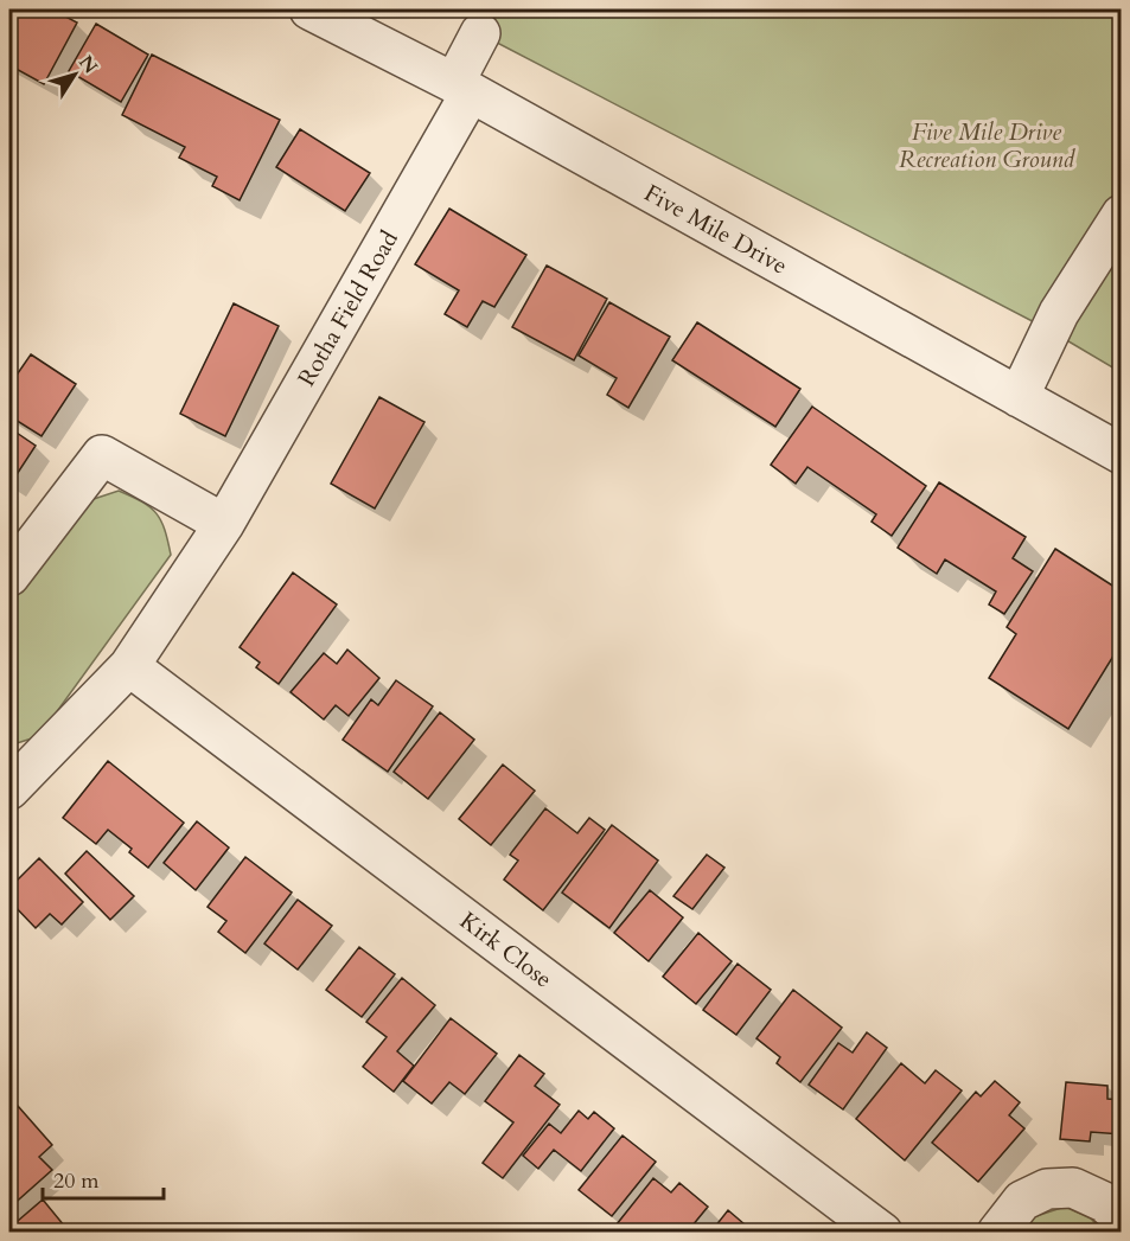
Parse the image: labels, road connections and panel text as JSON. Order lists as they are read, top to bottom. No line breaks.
{"streets":{"street":["Five Mile Drive","Rotha Field Road","Kirk Close"]},"crossings":[["Five Mile Drive","Rotha Field Road"],["Rotha Field Road","Kirk Close"]],"parks":["Five Mile Drive Recreation Ground"],"scale_bar":"20 m","north":"top right"}
